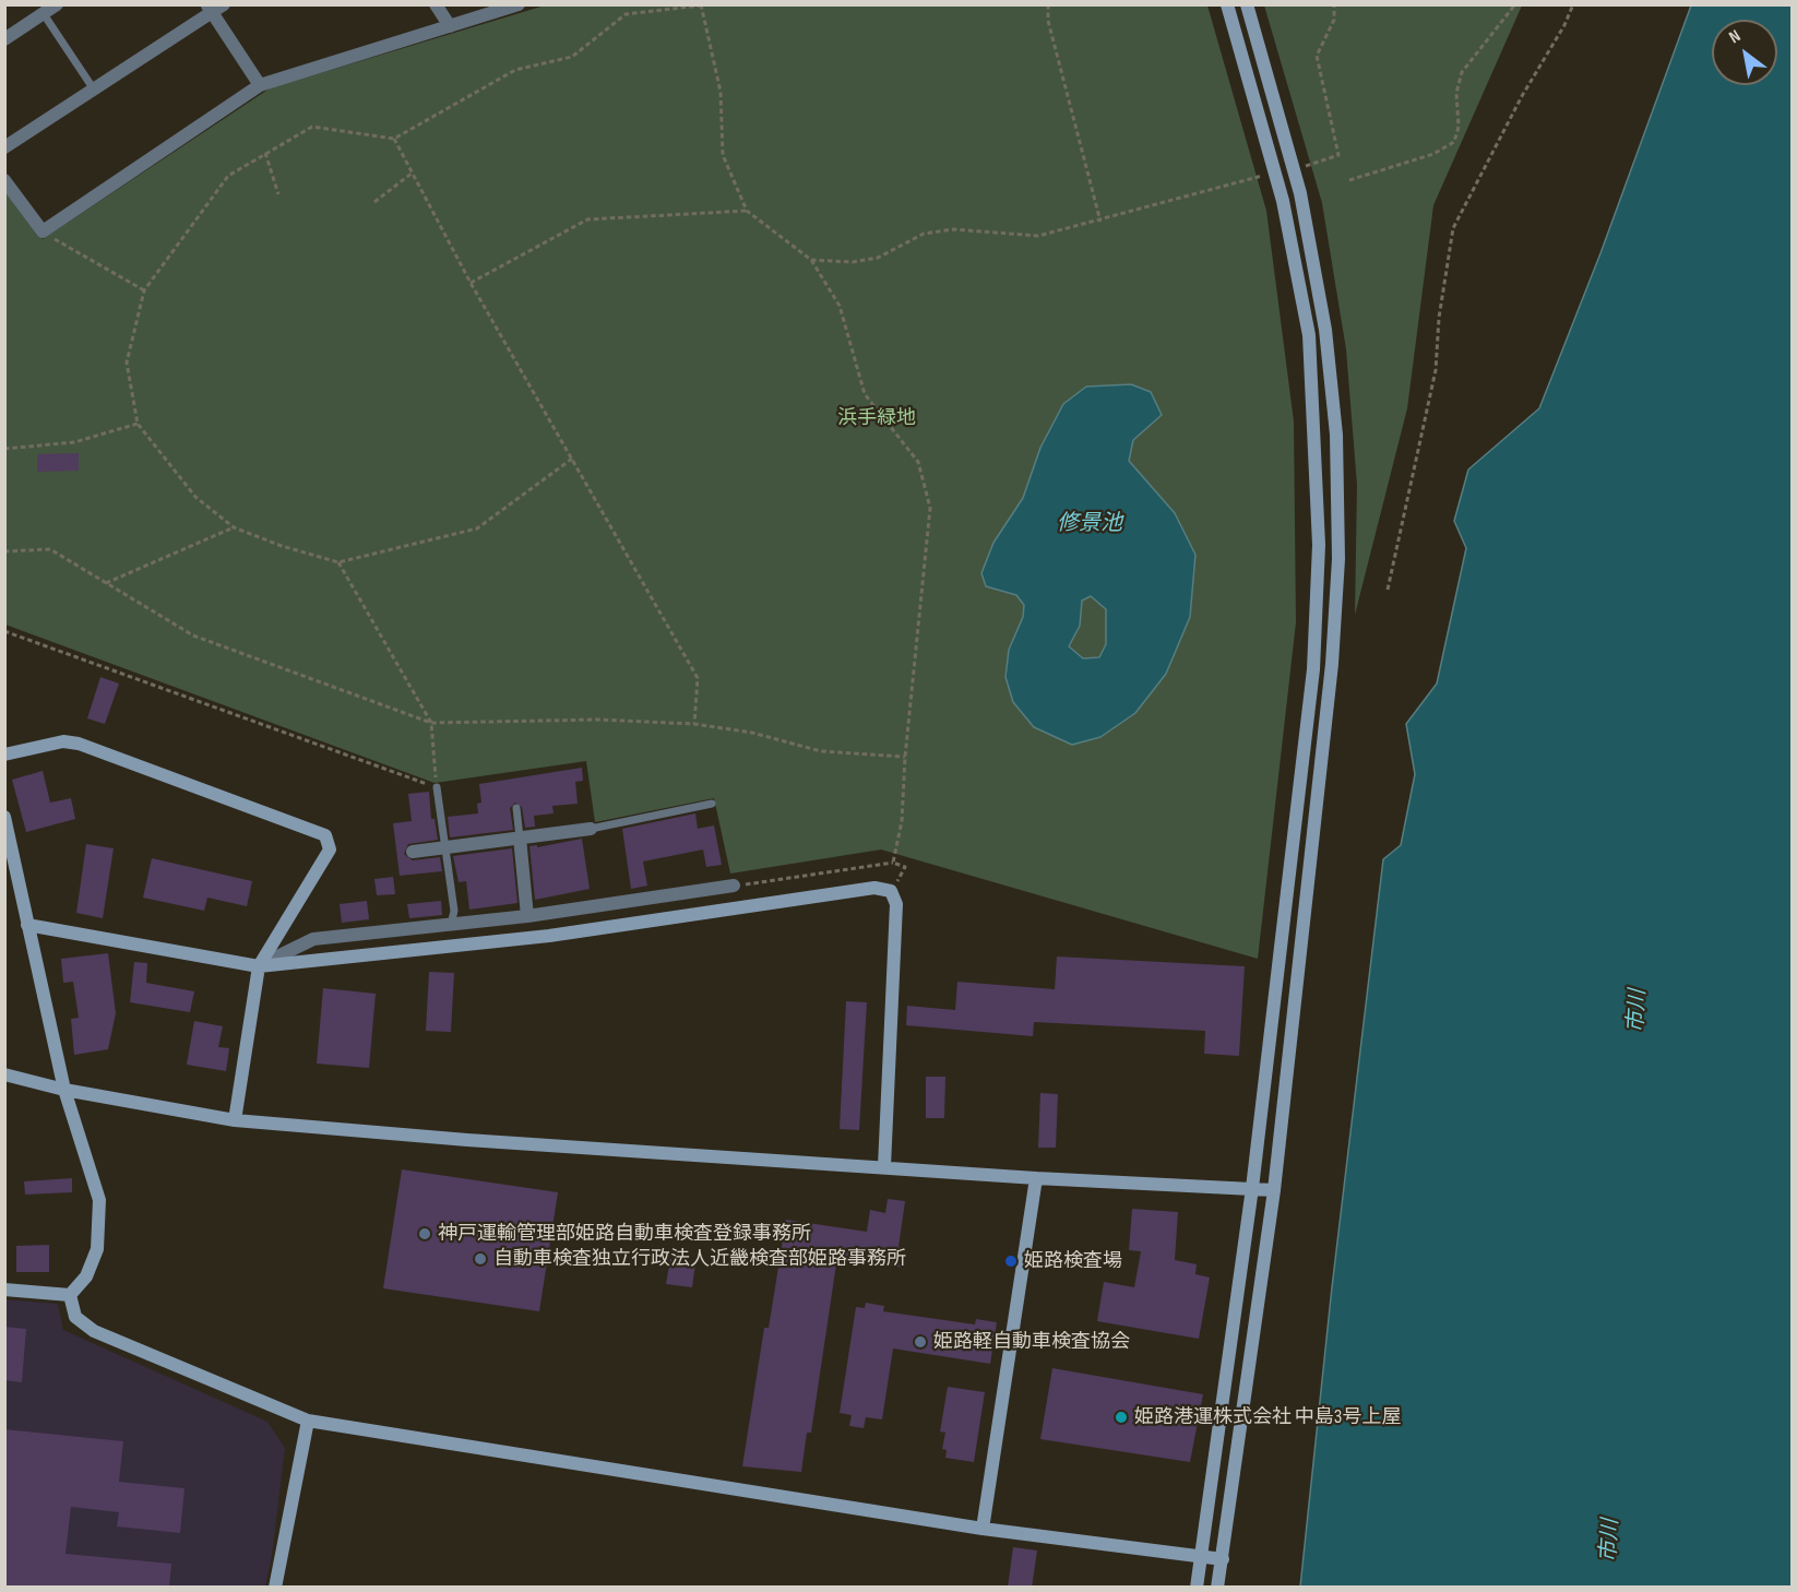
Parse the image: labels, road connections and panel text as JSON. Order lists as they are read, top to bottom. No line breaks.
{"water":["修景池","市川"],"parks":["浜手緑地"],"places":["神戸運輸管理部姫路自動車検査登録事務所","自動車検査独立行政法人近畿検査部姫路事務所","姫路検査場","姫路軽自動車検査協会","姫路港運株式会社 中島3号上屋"],"north":"top left"}
